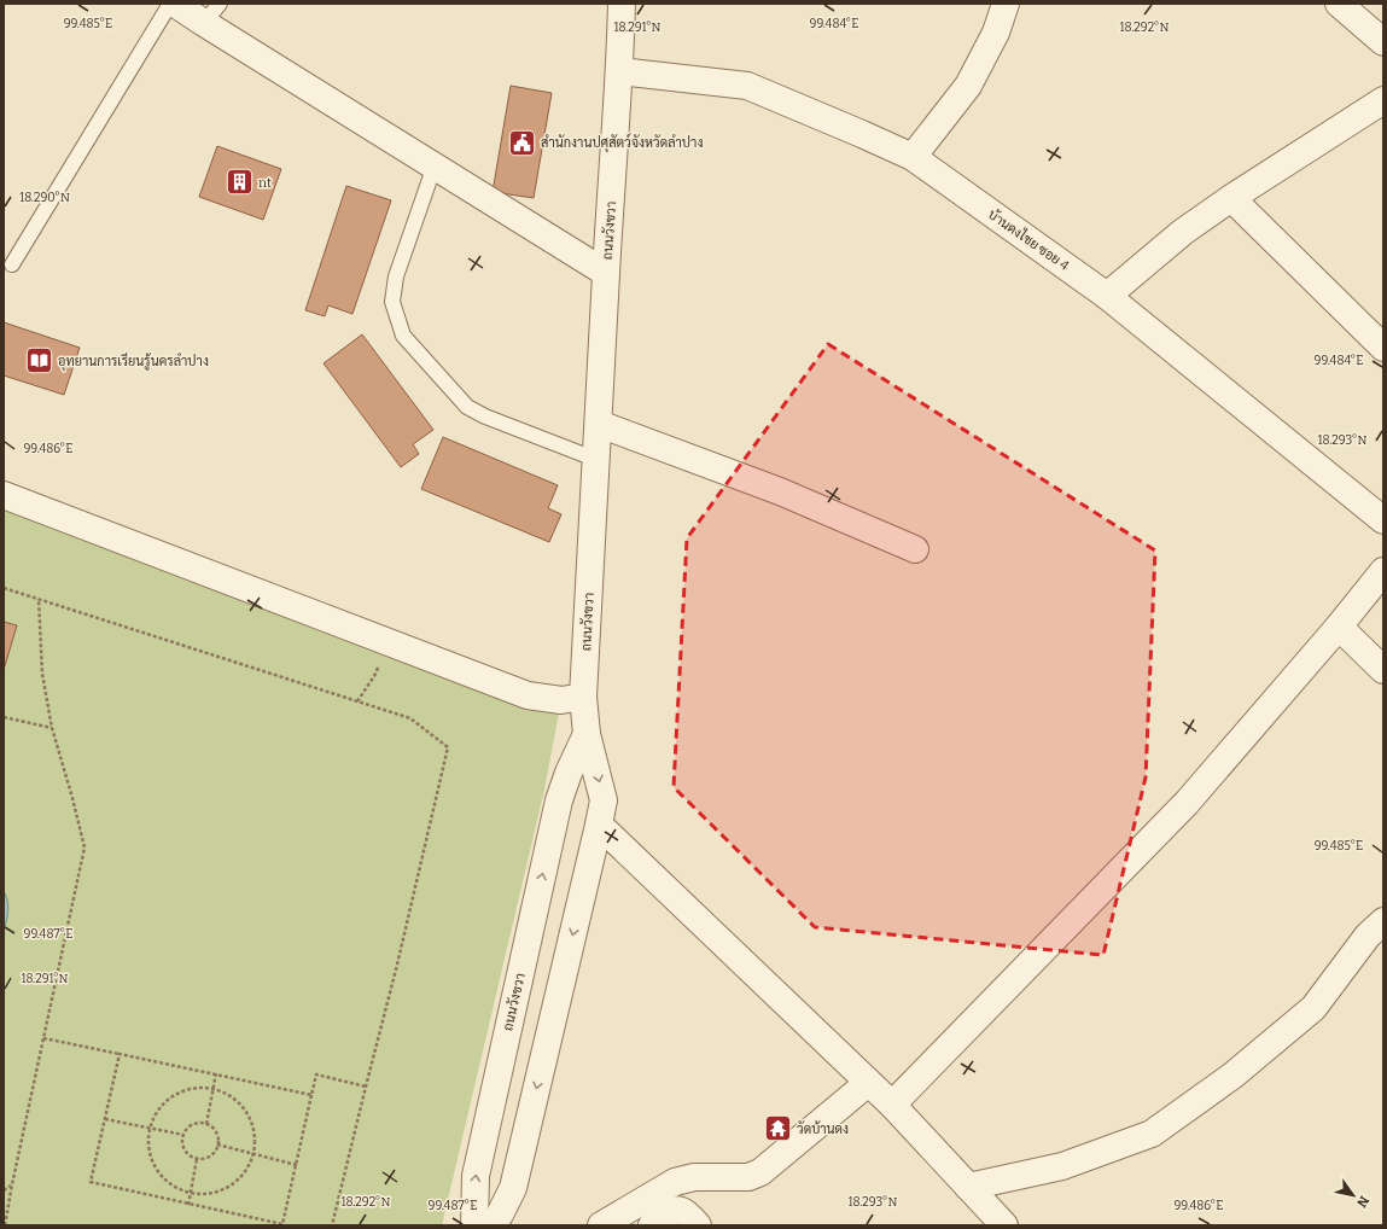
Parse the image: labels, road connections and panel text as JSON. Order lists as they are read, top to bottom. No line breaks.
{"streets":{"street":["ถนนวังขวา","บ้านดงไชย ซอย 4"]},"crossings":[["ถนนวังขวา","บ้านดงไชย ซอย 4"]],"places":{"public building":["สำนักงานปศุสัตว์จังหวัดลำปาง"],"building":["nt"],"library":["อุทยานการเรียนรู้นครลำปาง"],"temple":["วัดบ้านดง"]},"north":"bottom right","coordinates":["99.485°E","99.484°E","18.291°N","18.292°N","18.290°N","18.293°N","99.486°E","99.487°E"]}
